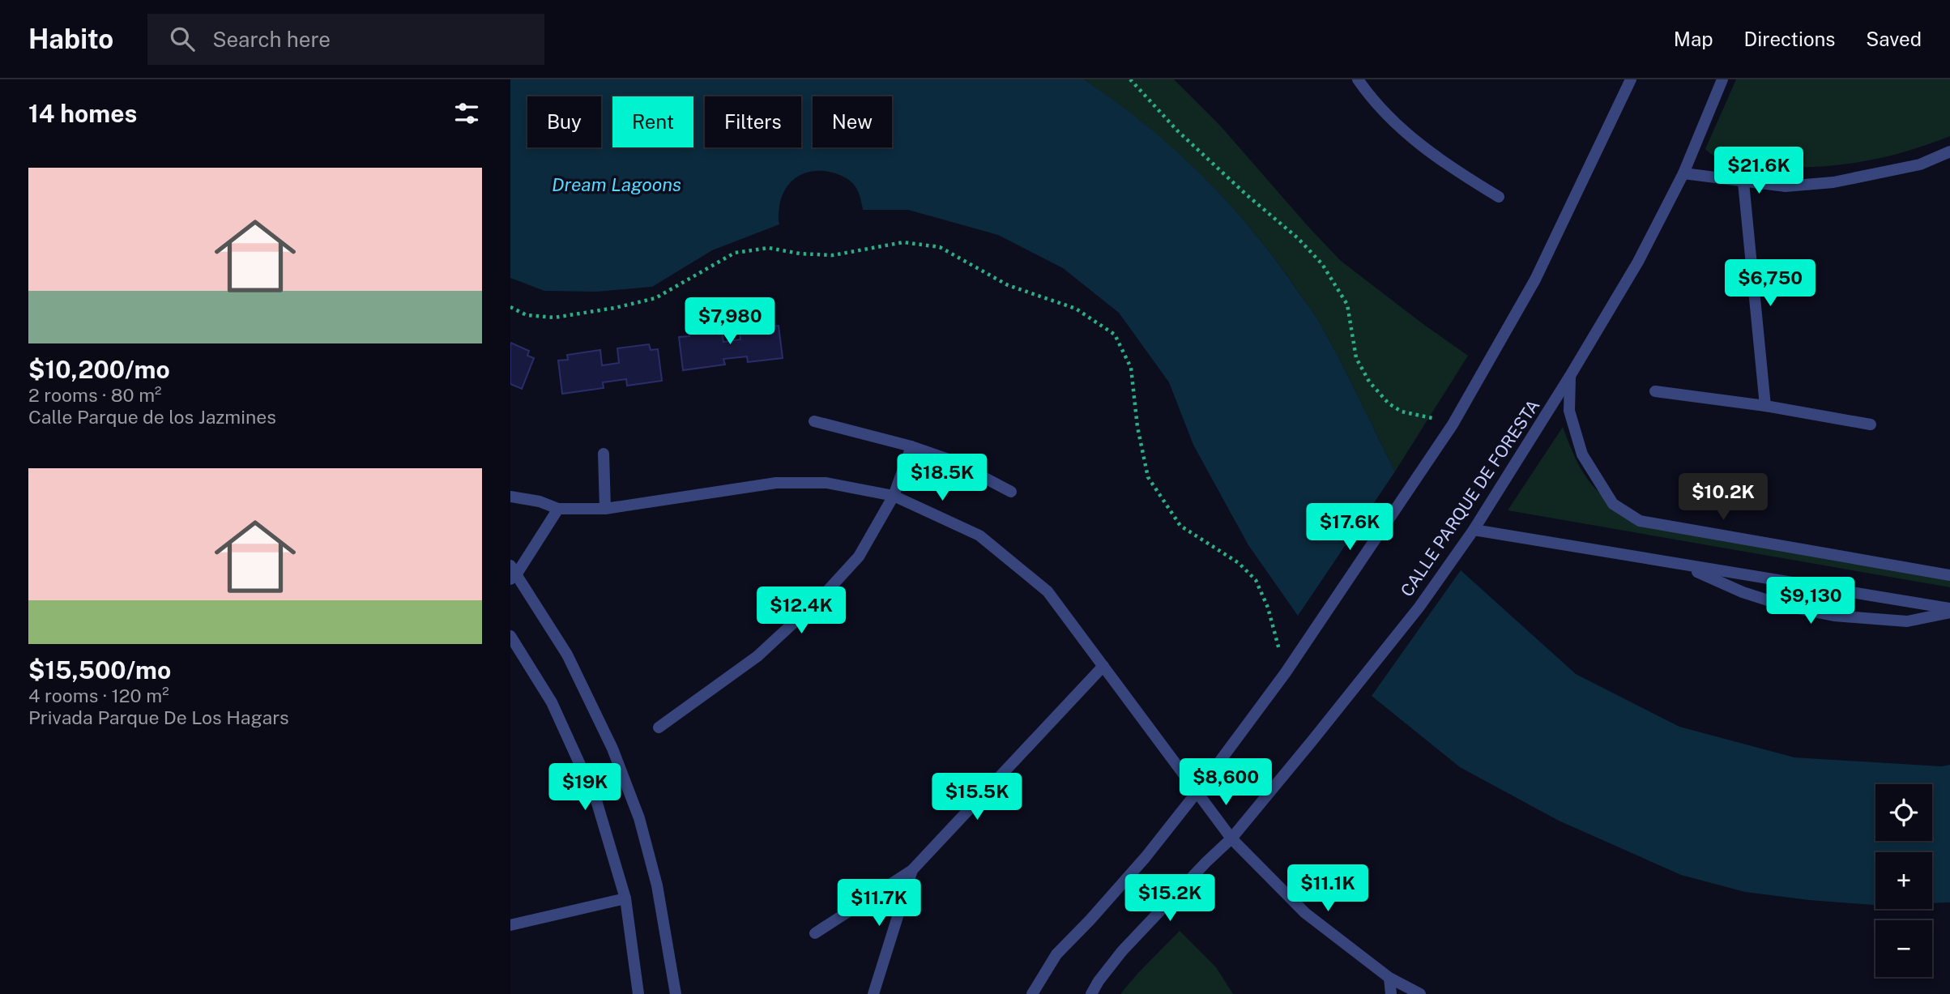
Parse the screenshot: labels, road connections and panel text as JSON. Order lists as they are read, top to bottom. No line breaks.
{"streets":{"street":["CALLE PARQUE DE FORESTA"]},"water":["Dream Lagoons"],"page":{"header":"Habito","search":"Search here","nav":["Map","Directions","Saved"],"heading":"14 homes","chip":["Buy","Rent","Filters","New"],"price":["$21.6K","$6,750","$7,980","$18.5K","$10.2K","$17.6K","$9,130","$12.4K","$8,600","$19K","$15.5K","$11.1K","$15.2K","$11.7K"],"list":[{"name":"$10,200/mo","note":"2 rooms · 80 m² · Calle Parque de los Jazmines"},{"name":"$15,500/mo","note":"4 rooms · 120 m² · Privada Parque De Los Hagars"}],"map_buttons":["+","−"]}}
